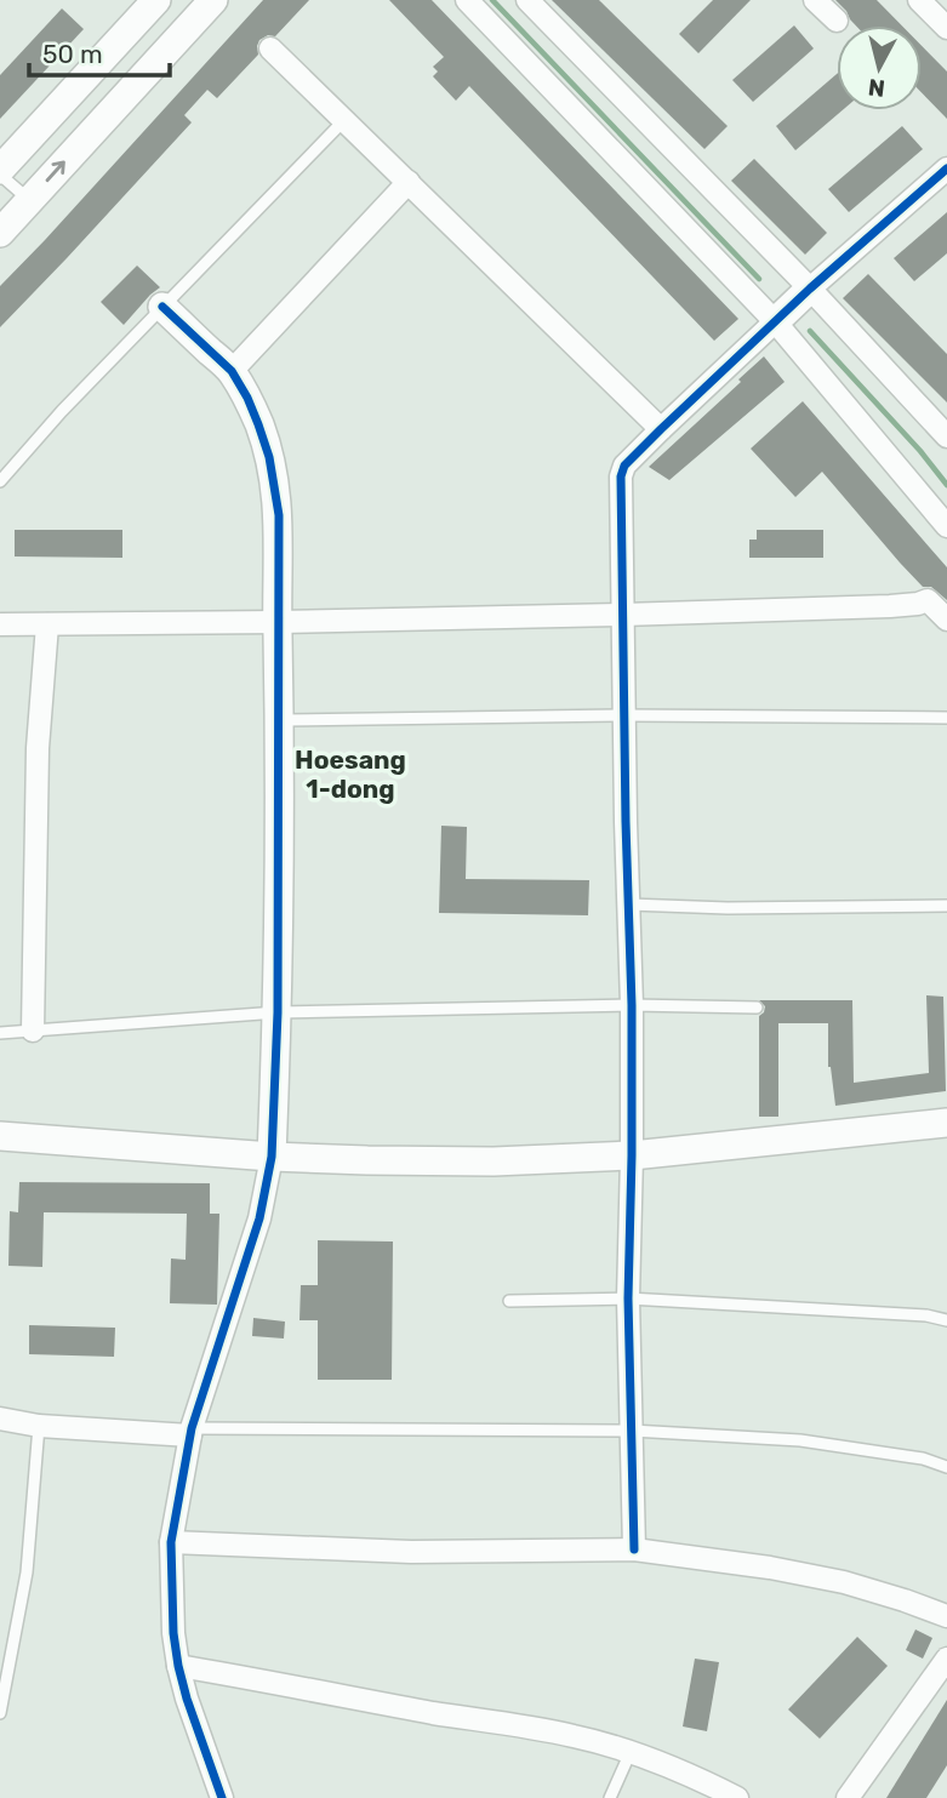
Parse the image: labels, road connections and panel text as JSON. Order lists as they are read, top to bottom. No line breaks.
{"districts":["Hoesang 1-dong"],"scale_bar":"50 m","north":"bottom"}
